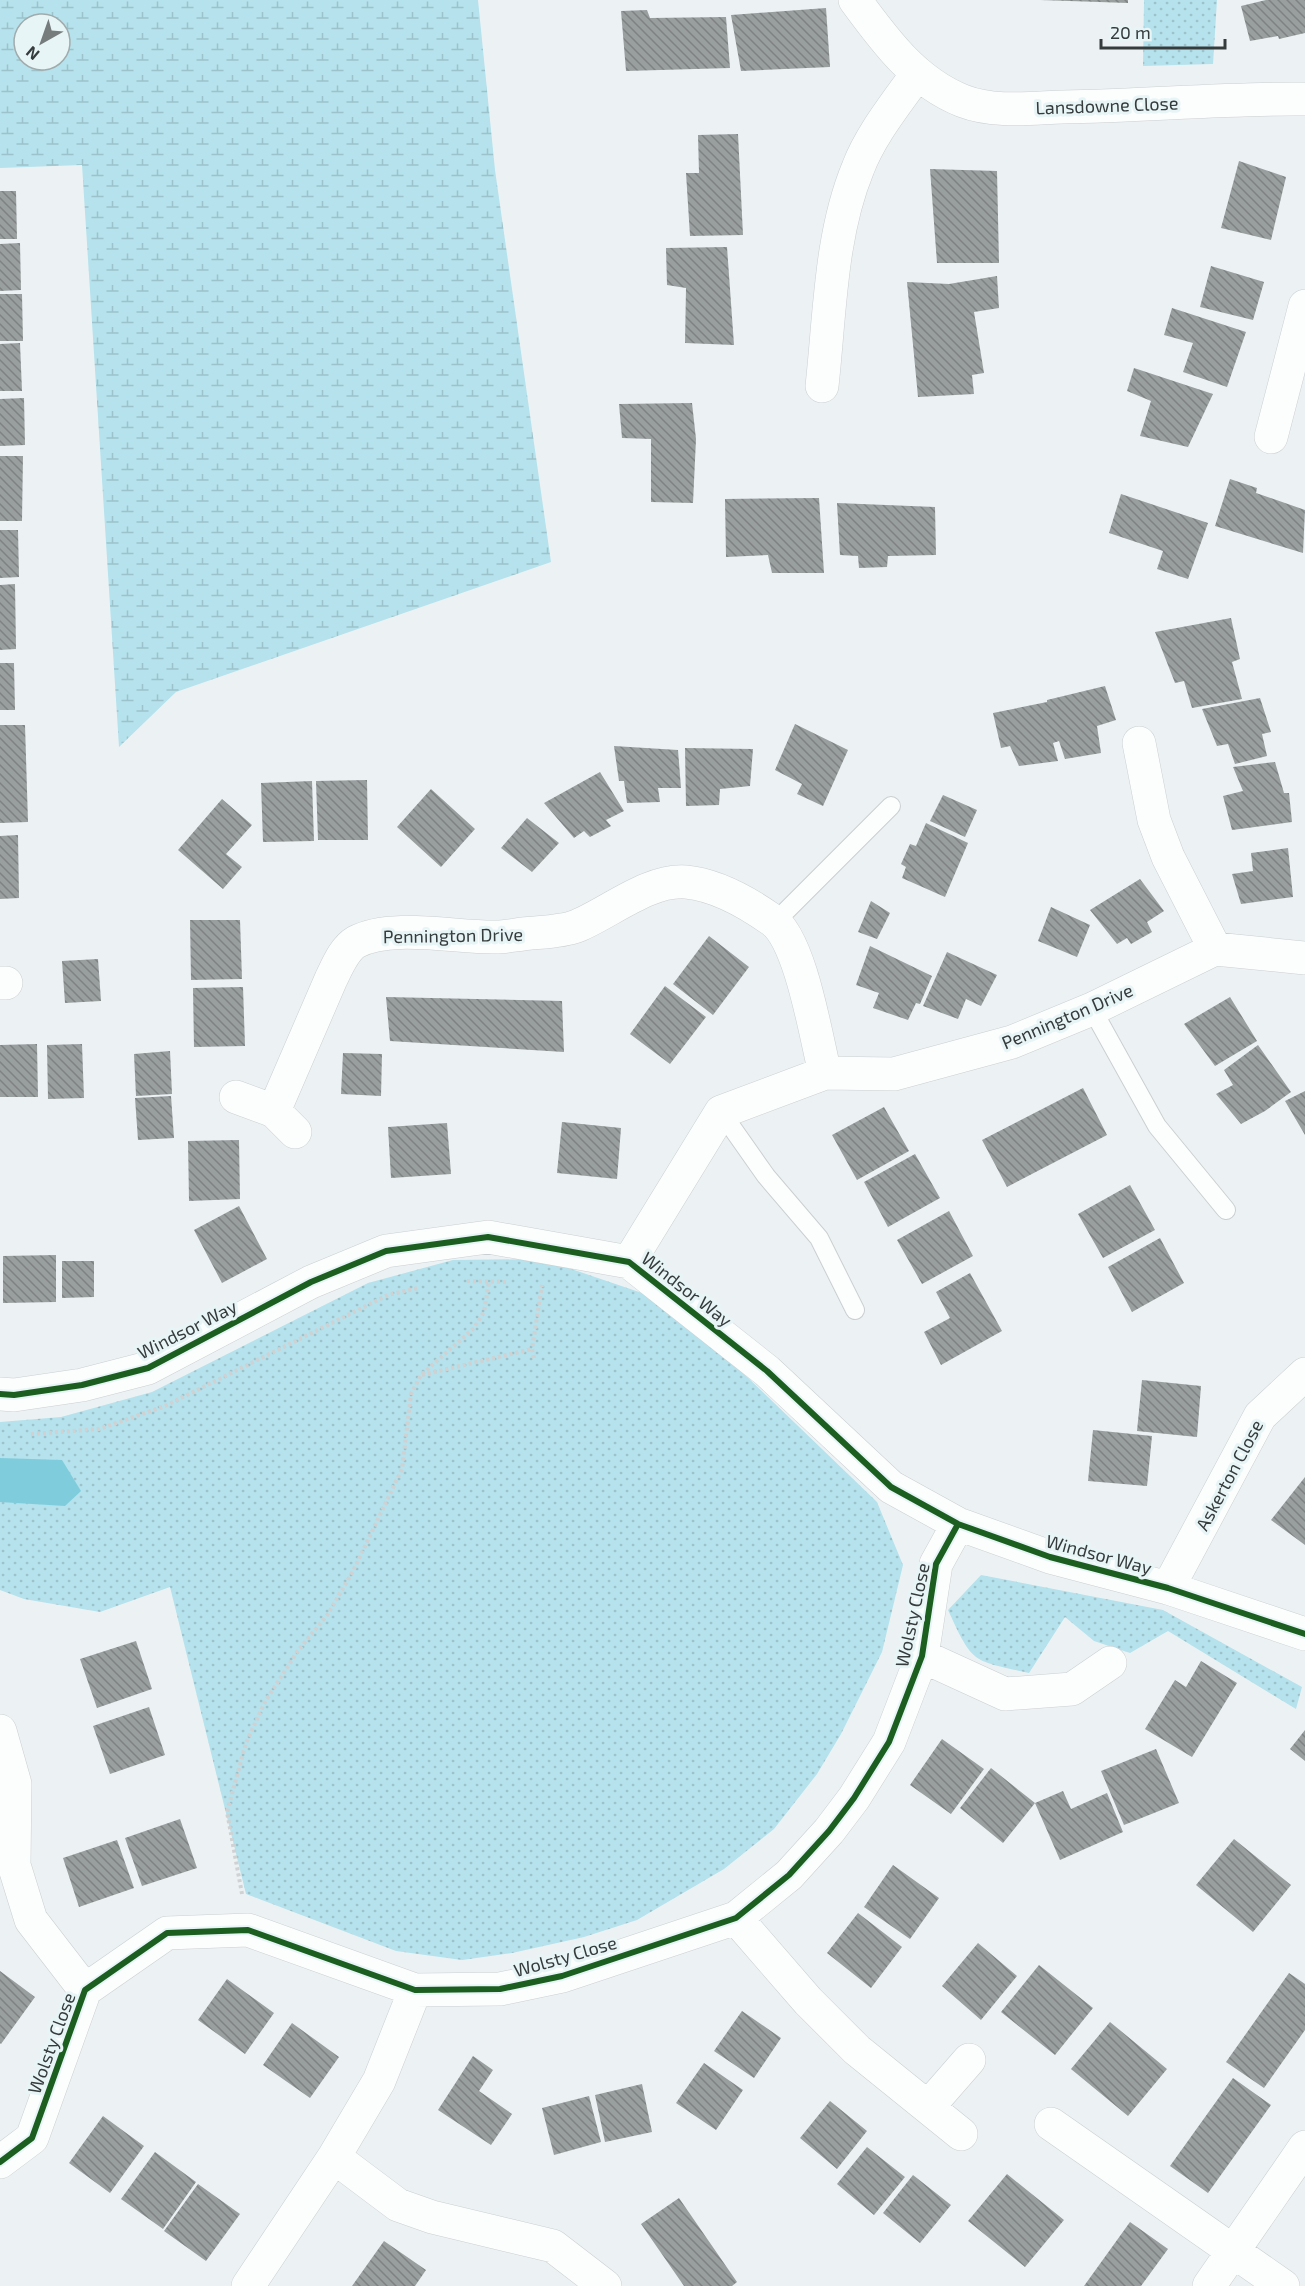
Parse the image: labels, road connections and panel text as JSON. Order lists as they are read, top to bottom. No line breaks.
{"streets":{"street":["Lansdowne Close","Pennington Drive","Windsor Way","Askerton Close","Wolsty Close"]},"crossings":[["Windsor Way","Askerton Close"],["Windsor Way","Wolsty Close"]],"scale_bar":"20 m","north":"bottom left"}
